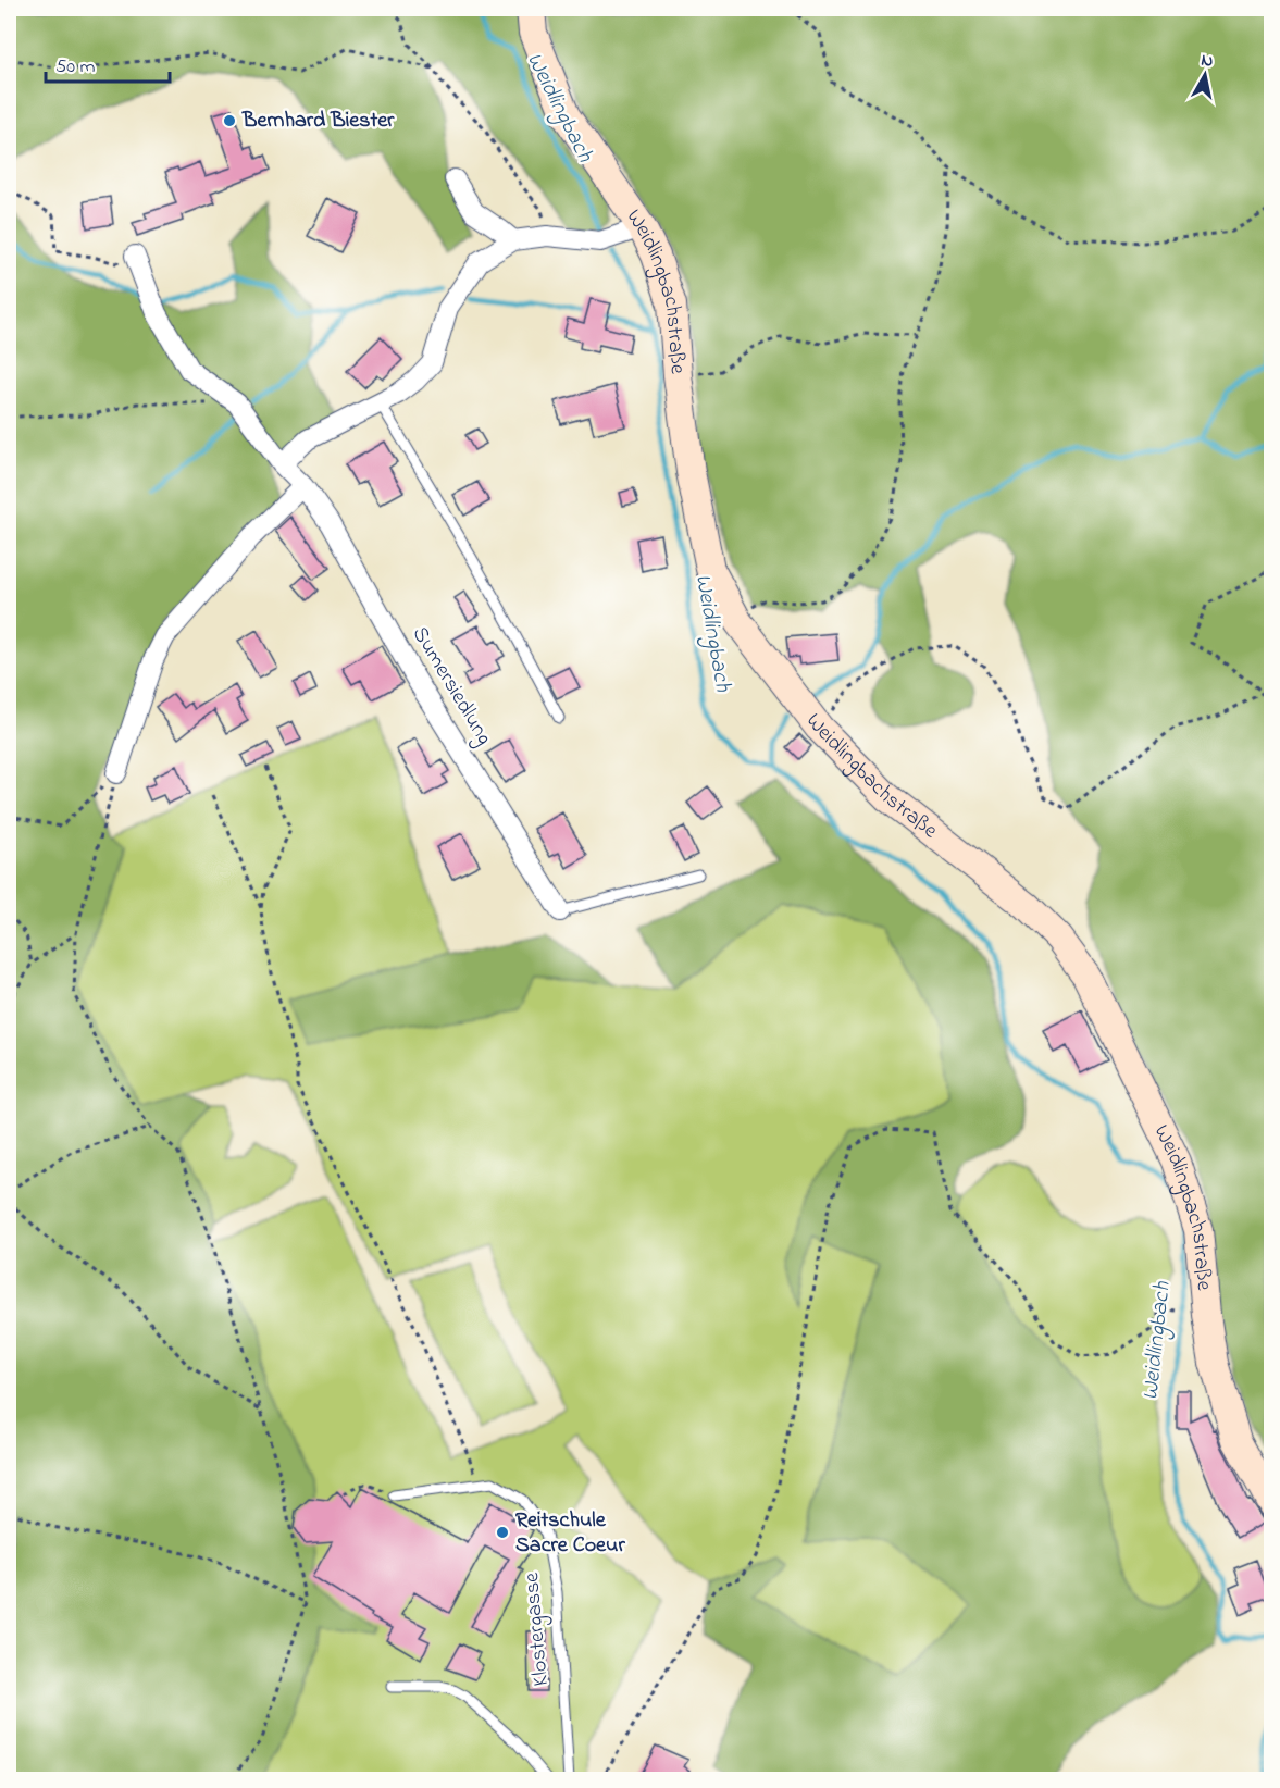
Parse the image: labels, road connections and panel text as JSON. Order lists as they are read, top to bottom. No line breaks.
{"streets":{"main road":["Weidlingbachstraße"],"street":["Sumersiedlung"],"lane":["Klostergasse"]},"water":["Weidlingbach"],"places":["Bernhard Biester","Reitschule Sacre Coeur"],"scale_bar":"50 m","north":"top"}
